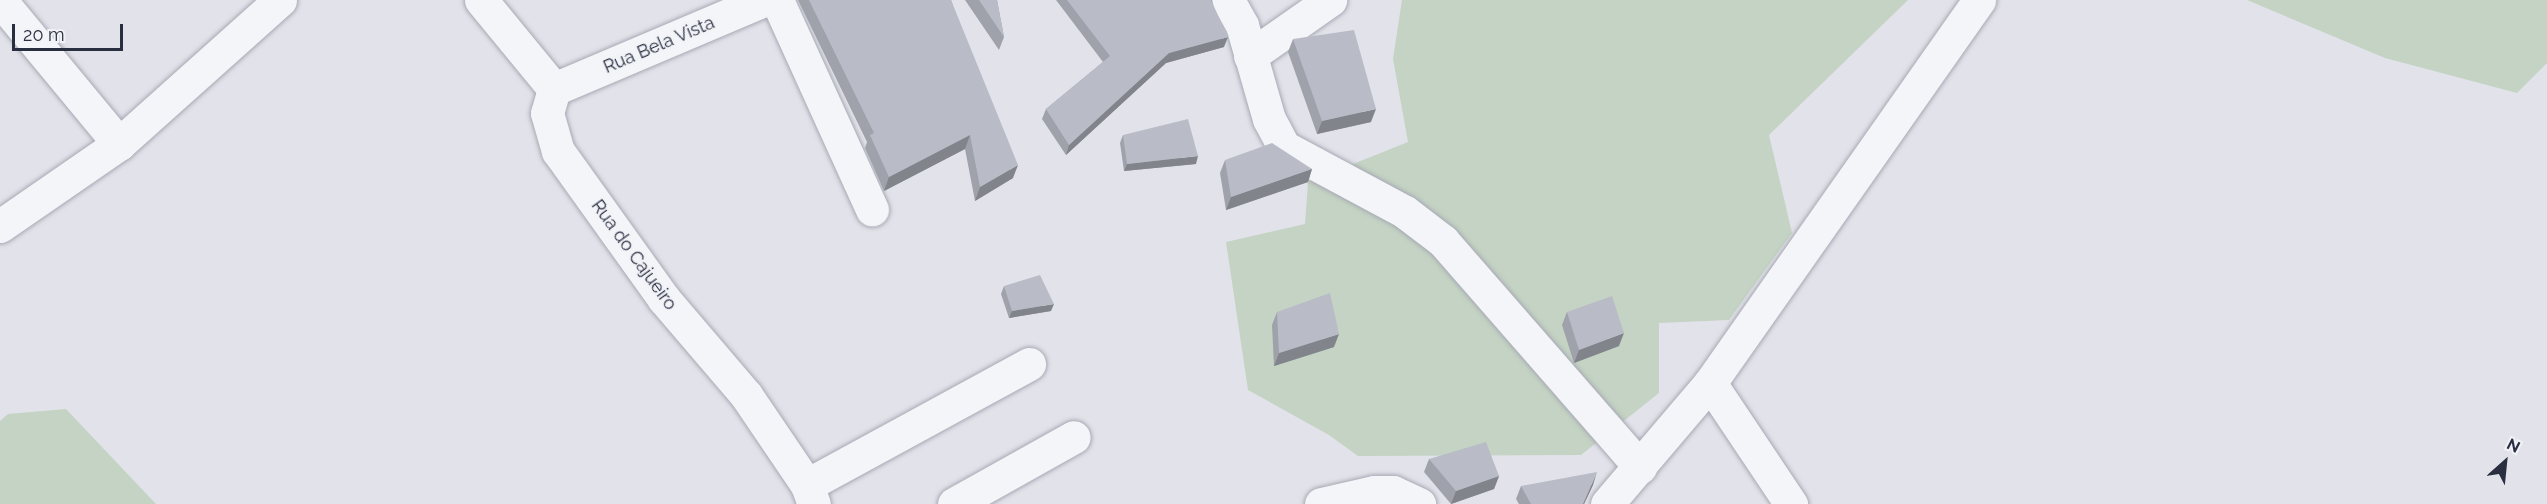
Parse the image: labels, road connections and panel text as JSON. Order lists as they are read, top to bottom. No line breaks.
{"streets":{"street":["Rua Bela Vista","Rua do Cajueiro"]},"crossings":[["Rua Bela Vista","Rua do Cajueiro"]],"scale_bar":"20 m","north":"top right"}
